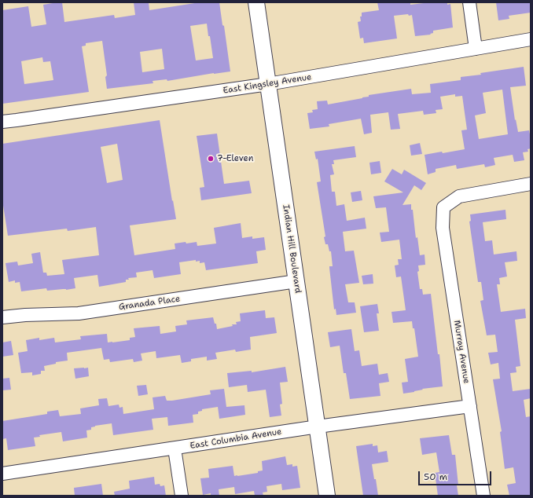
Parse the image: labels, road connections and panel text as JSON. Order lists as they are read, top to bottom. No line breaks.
{"streets":{"main road":["Indian Hill Boulevard"],"street":["East Kingsley Avenue","Granada Place","Murray Avenue","East Columbia Avenue"]},"crossings":[["East Kingsley Avenue","Indian Hill Boulevard"],["Indian Hill Boulevard","Granada Place"],["Indian Hill Boulevard","East Columbia Avenue"],["Murray Avenue","East Columbia Avenue"]],"places":["7-Eleven"],"scale_bar":"50 m"}
